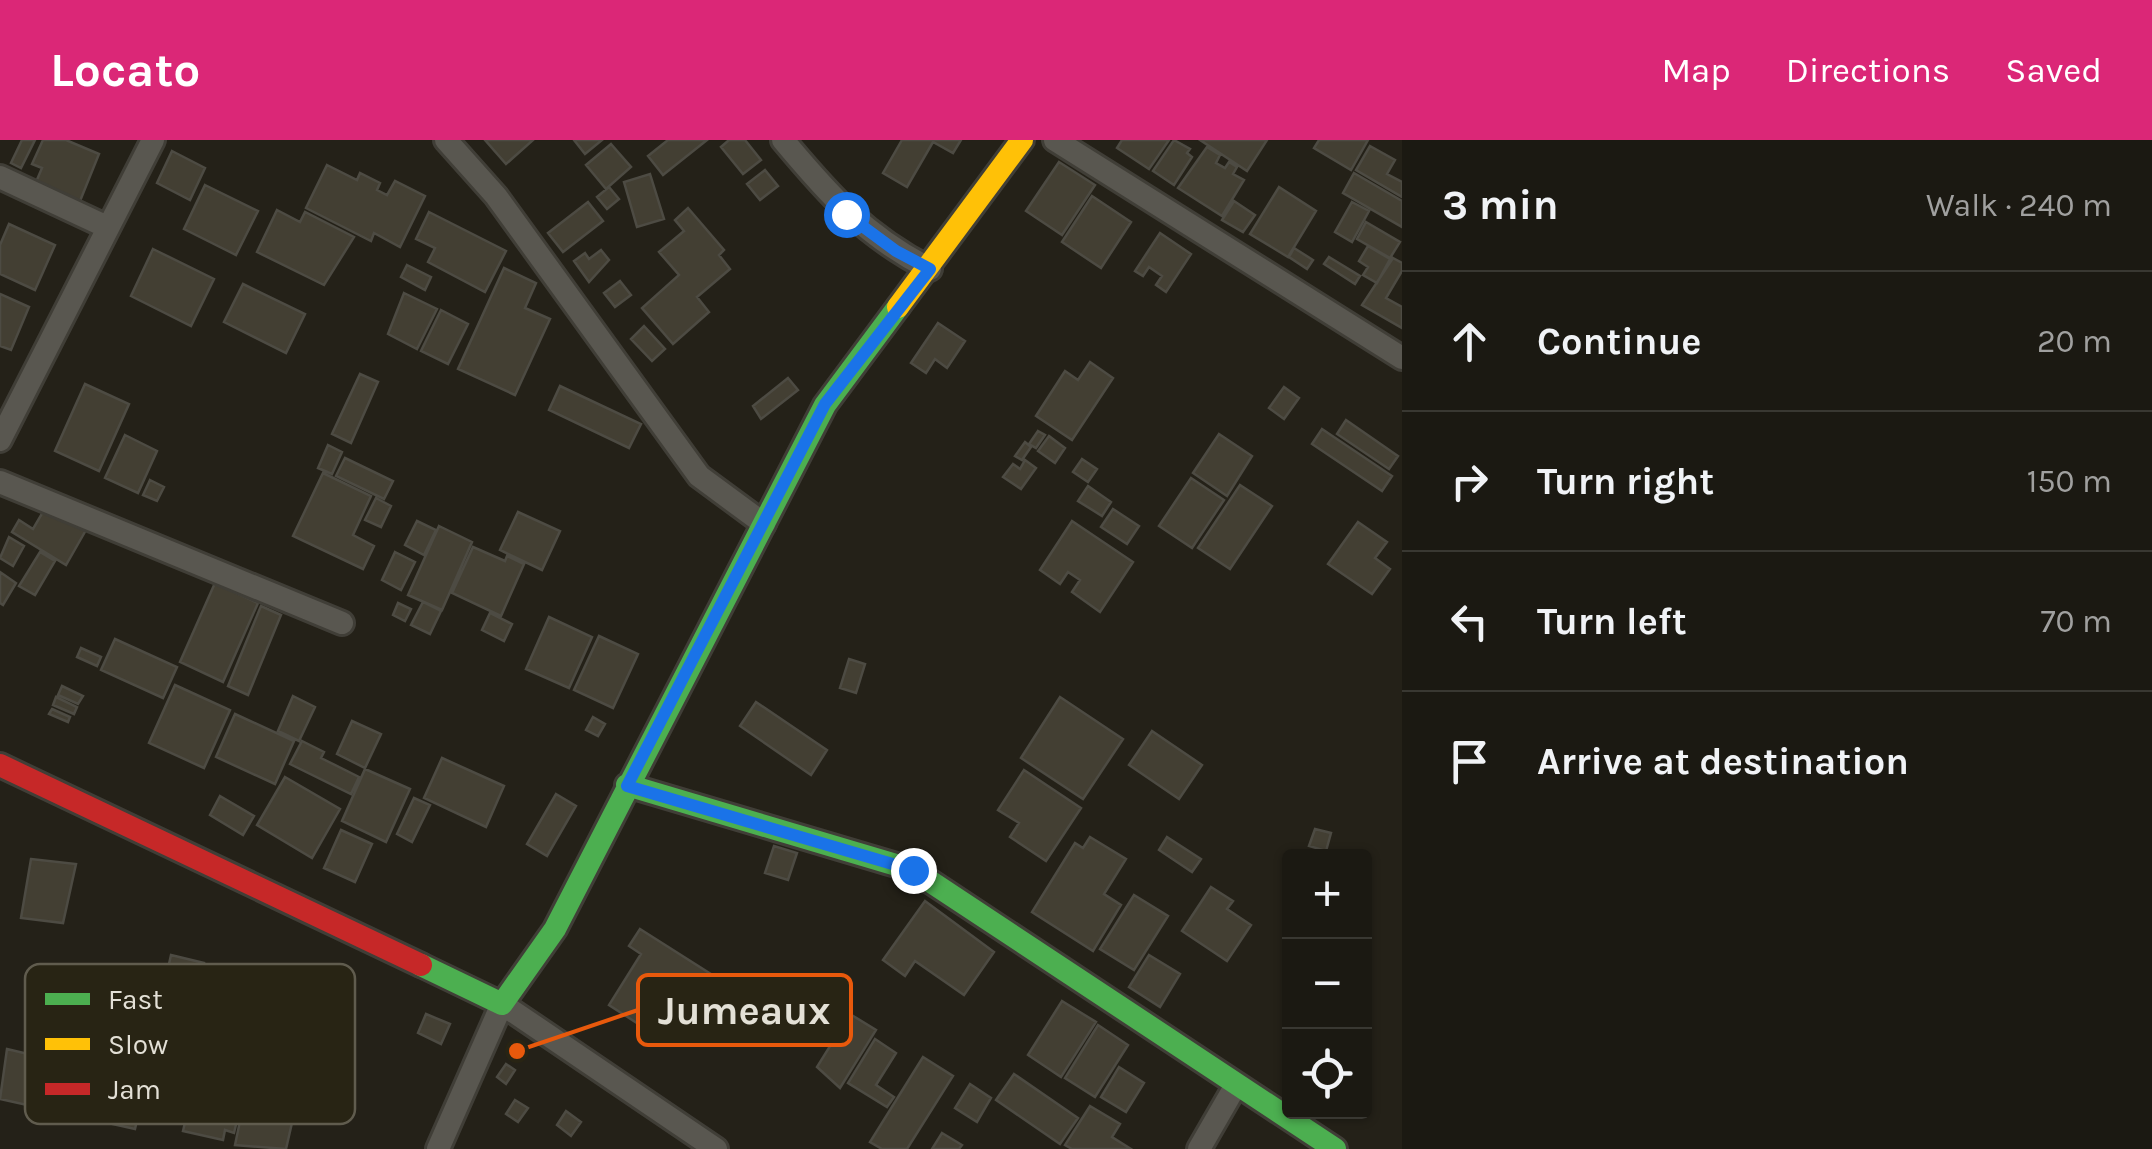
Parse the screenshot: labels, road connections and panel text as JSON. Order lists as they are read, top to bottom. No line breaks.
{"places":["Jumeaux"],"legend":["Fast","Slow","Jam"],"page":{"header":"Locato","nav":["Map","Directions","Saved"],"heading":["3 min","Walk · 240 m"],"list":[["Continue","20 m"],["Turn right","150 m"],["Turn left","70 m"],"Arrive at destination"],"map_buttons":["+","−"]}}
